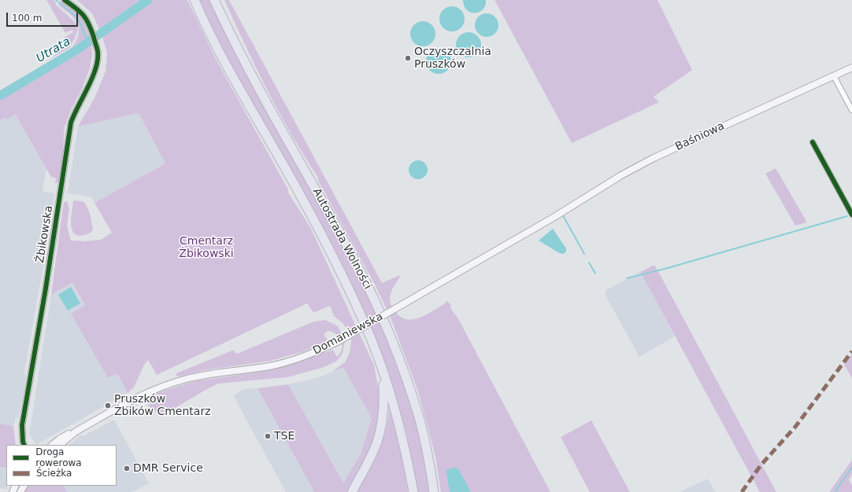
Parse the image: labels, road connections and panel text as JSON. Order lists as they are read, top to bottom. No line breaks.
{"streets":{"highway":["Autostrada Wolności"],"main road":["Baśniowa","Domaniewska"],"street":["Żbikowska"]},"crossings":[["Baśniowa","Domaniewska"]],"water":["Utrata"],"parks":["Cmentarz Żbikowski"],"places":["Oczyszczalnia Pruszków","Pruszków Żbików Cmentarz","TSE","DMR Service"],"legend":["Droga rowerowa","Ścieżka"],"scale_bar":"100 m"}
